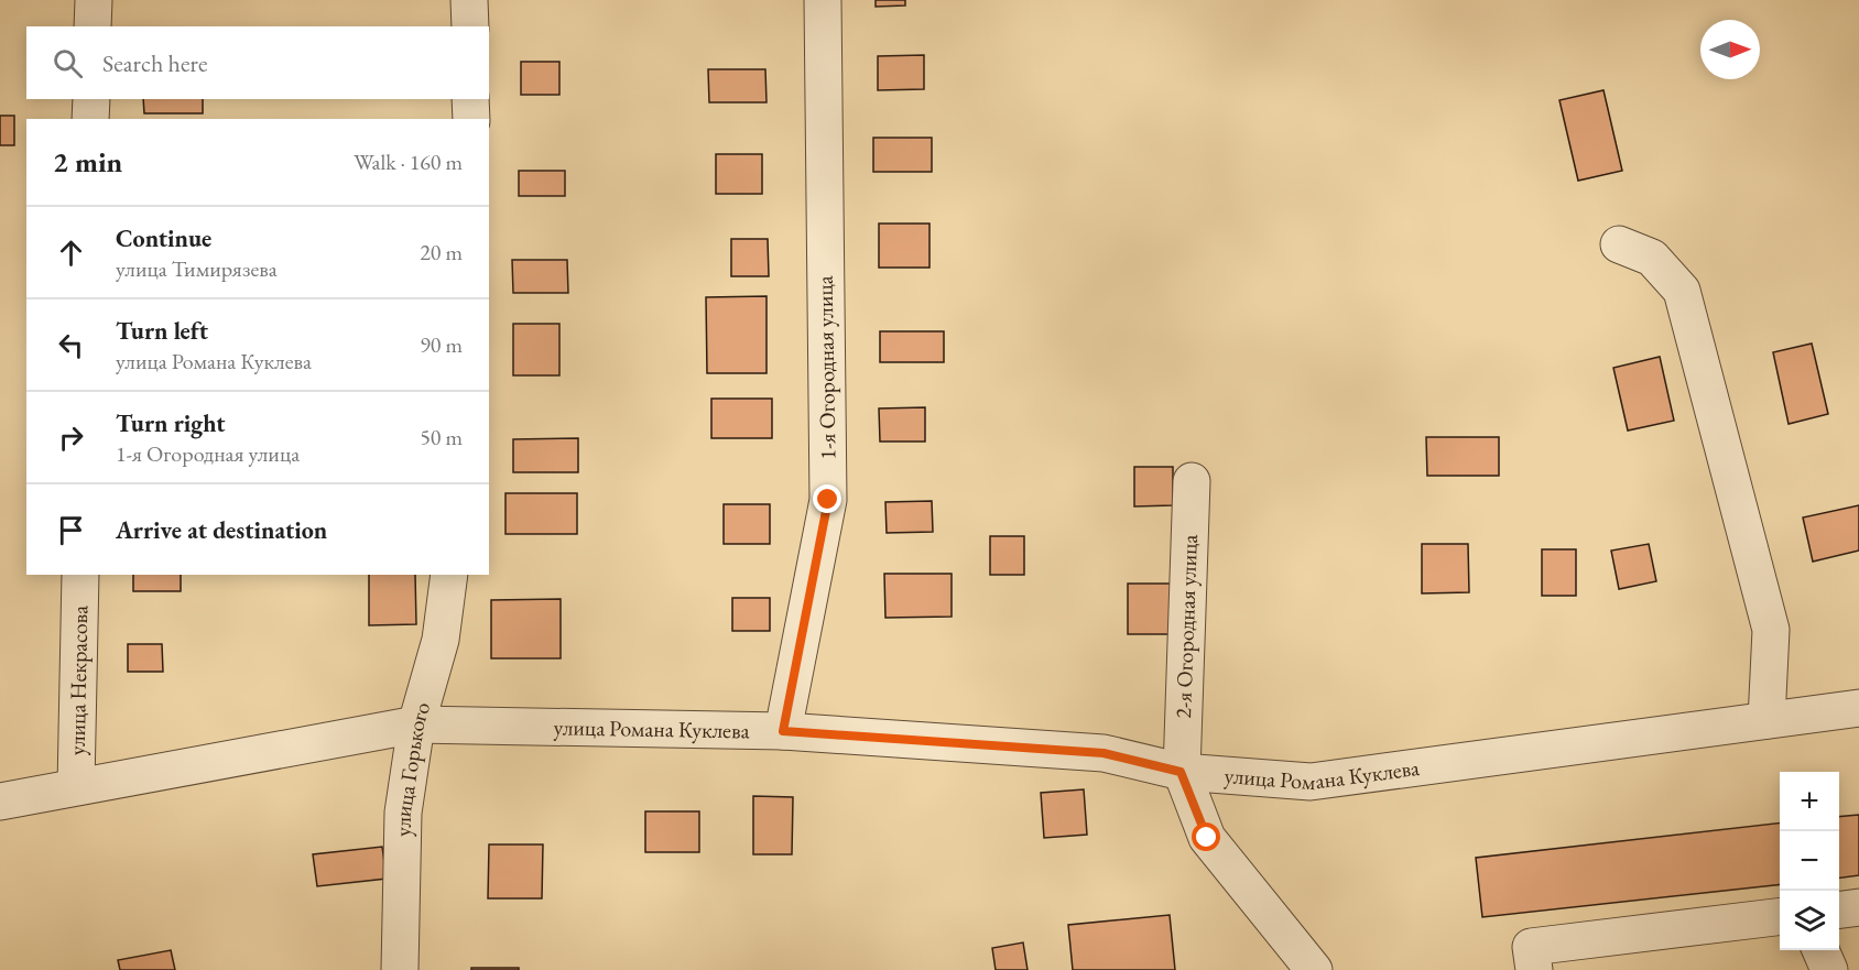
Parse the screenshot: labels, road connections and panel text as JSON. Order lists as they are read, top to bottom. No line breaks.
{"streets":{"street":["1-я Огородная улица","2-я Огородная улица","улица Некрасова","улица Романа Куклева","улица Горького"]},"crossings":[["1-я Огородная улица","улица Романа Куклева"],["2-я Огородная улица","улица Романа Куклева"],["улица Некрасова","улица Романа Куклева"],["улица Романа Куклева","улица Горького"]],"north":"right","page":{"search":"Search here","heading":["2 min","Walk · 160 m"],"list":[["Continue","улица Тимирязева","20 m"],["Turn left","улица Романа Куклева","90 m"],["Turn right","1-я Огородная улица","50 m"],"Arrive at destination"],"map_buttons":["+","−"]}}
